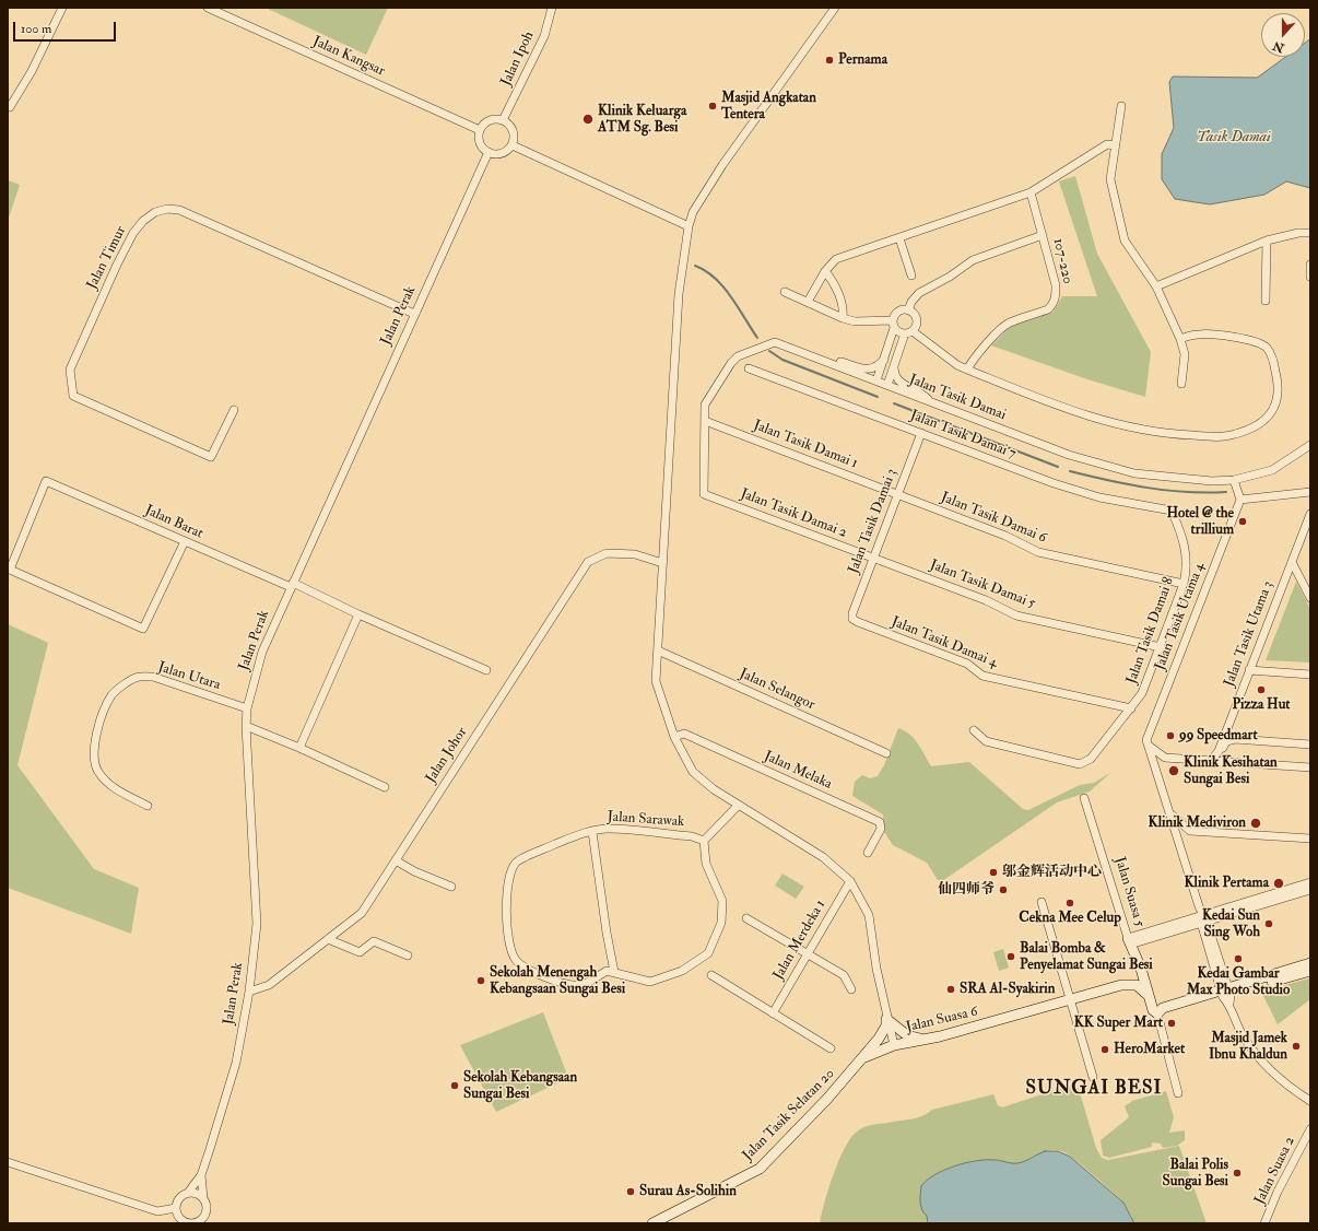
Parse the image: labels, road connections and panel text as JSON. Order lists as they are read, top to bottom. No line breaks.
{"streets":{"street":["Jalan Kangsar","Jalan Ipoh","Jalan Timur","107-220","Jalan Perak","Jalan Tasik Damai","Jalan Tasik Damai 7","Jalan Tasik Damai 1","Jalan Tasik Damai 2","Jalan Tasik Damai 6","Jalan Tasik Damai 3","Jalan Barat","Jalan Tasik Damai 5","Jalan Tasik Utama 4","Jalan Tasik Damai 8","Jalan Tasik Utama 3","Jalan Tasik Damai 4","Jalan Utara","Jalan Selangor","Jalan Johor","Jalan Melaka","Jalan Sarawak","Jalan Suasa 5","Jalan Merdeka 1","Jalan Suasa 6","Jalan Tasik Selatan 20","Jalan Suasa 2"]},"crossings":[["Jalan Kangsar","Jalan Ipoh"],["Jalan Kangsar","Jalan Perak"],["Jalan Ipoh","Jalan Perak"],["Jalan Timur","Jalan Perak"],["Jalan Perak","Jalan Barat"],["Jalan Perak","Jalan Utara"],["Jalan Perak","Jalan Johor"],["Jalan Tasik Damai","Jalan Tasik Damai 1"],["Jalan Tasik Damai","Jalan Tasik Damai 2"],["Jalan Tasik Damai","Jalan Tasik Utama 4"],["Jalan Tasik Damai 7","Jalan Tasik Damai 3"],["Jalan Tasik Damai 7","Jalan Tasik Damai 8"],["Jalan Tasik Damai 1","Jalan Tasik Damai 6"],["Jalan Tasik Damai 1","Jalan Tasik Damai 3"],["Jalan Tasik Damai 2","Jalan Tasik Damai 3"],["Jalan Tasik Damai 2","Jalan Tasik Damai 5"],["Jalan Tasik Damai 6","Jalan Tasik Damai 3"],["Jalan Tasik Damai 6","Jalan Tasik Damai 8"],["Jalan Tasik Damai 3","Jalan Tasik Damai 5"],["Jalan Tasik Damai 3","Jalan Tasik Damai 4"],["Jalan Tasik Damai 5","Jalan Tasik Damai 8"],["Jalan Tasik Damai 8","Jalan Tasik Damai 4"],["Jalan Suasa 5","Jalan Suasa 6"],["Jalan Suasa 6","Jalan Tasik Selatan 20"]],"districts":["SUNGAI BESI"],"water":["Tasik Damai"],"places":["Pernama","Masjid Angkatan Tentera","Klinik Keluarga ATM Sg. Besi","Hotel @ the trillium","Pizza Hut","99 Speedmart","Klinik Kesihatan Sungai Besi","Klinik Mediviron","邬金辉活动中心","Klinik Pertama","仙四师爷","Cekna Mee Celup","Kedai Sun Sing Woh","Balai Bomba & Penyelamat Sungai Besi","Kedai Gambar Max Photo Studio","Sekolah Menengah Kebangsaan Sungai Besi","SRA Al-Syakirin","KK Super Mart","Masjid Jamek Ibnu Khaldun","HeroMarket","Sekolah Kebangsaan Sungai Besi","Balai Polis Sungai Besi","Surau As-Solihin"],"scale_bar":"100 m","north":"bottom"}
